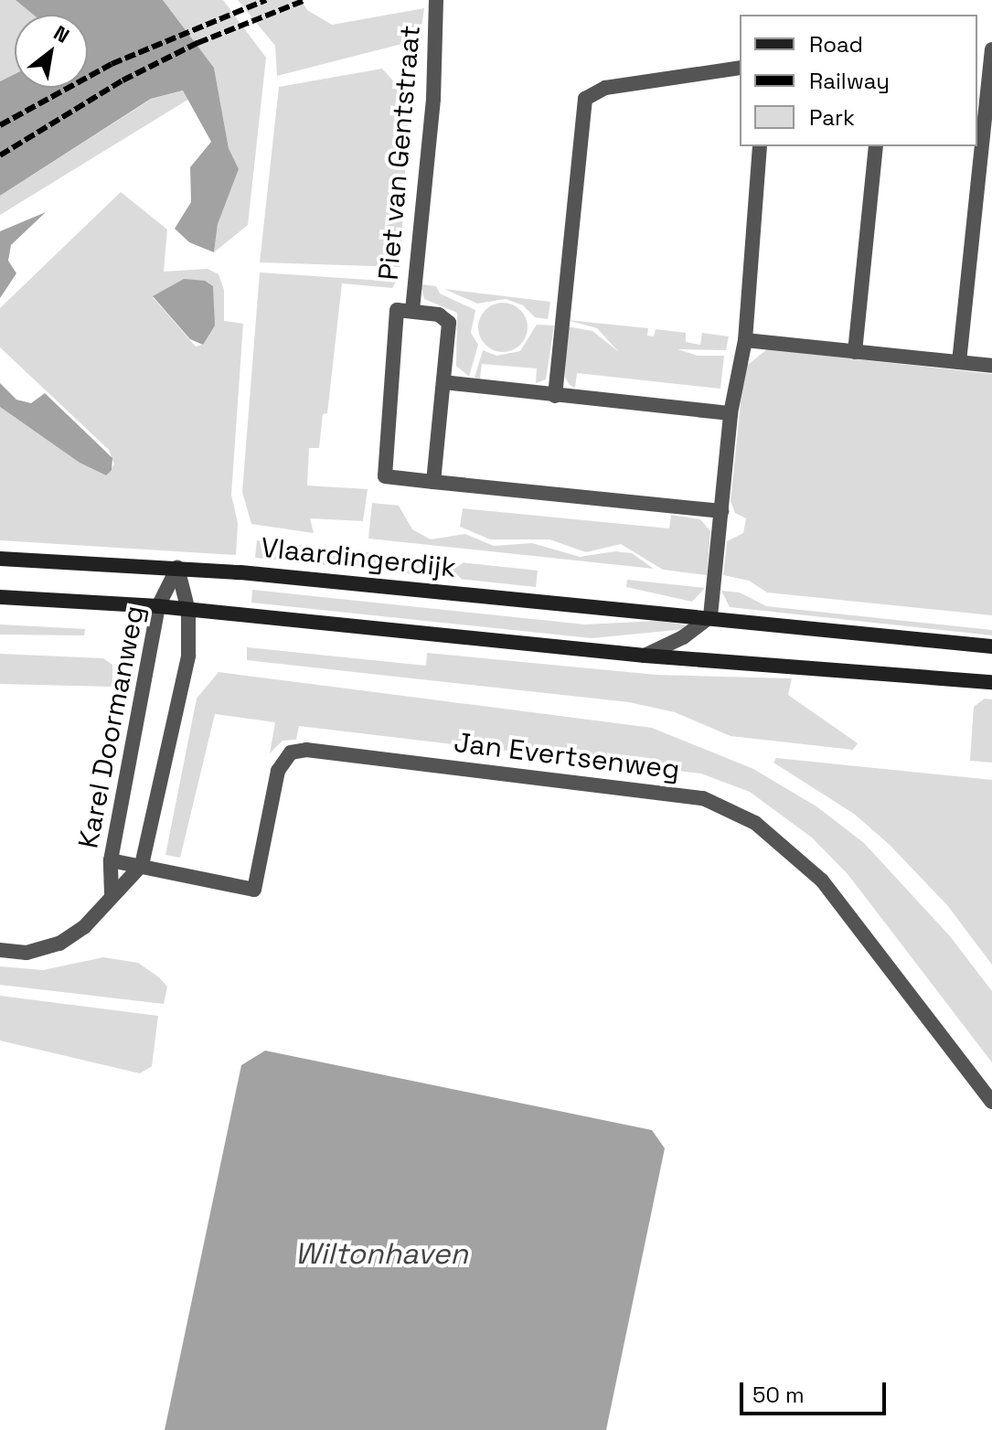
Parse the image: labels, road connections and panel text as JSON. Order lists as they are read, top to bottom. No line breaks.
{"streets":{"main road":["Vlaardingerdijk"],"street":["Piet van Gentstraat","Karel Doormanweg","Jan Evertsenweg"]},"crossings":[["Vlaardingerdijk","Karel Doormanweg"],["Karel Doormanweg","Jan Evertsenweg"]],"water":["Wiltonhaven"],"legend":["Road","Railway","Park"],"scale_bar":"50 m","north":"top right"}
